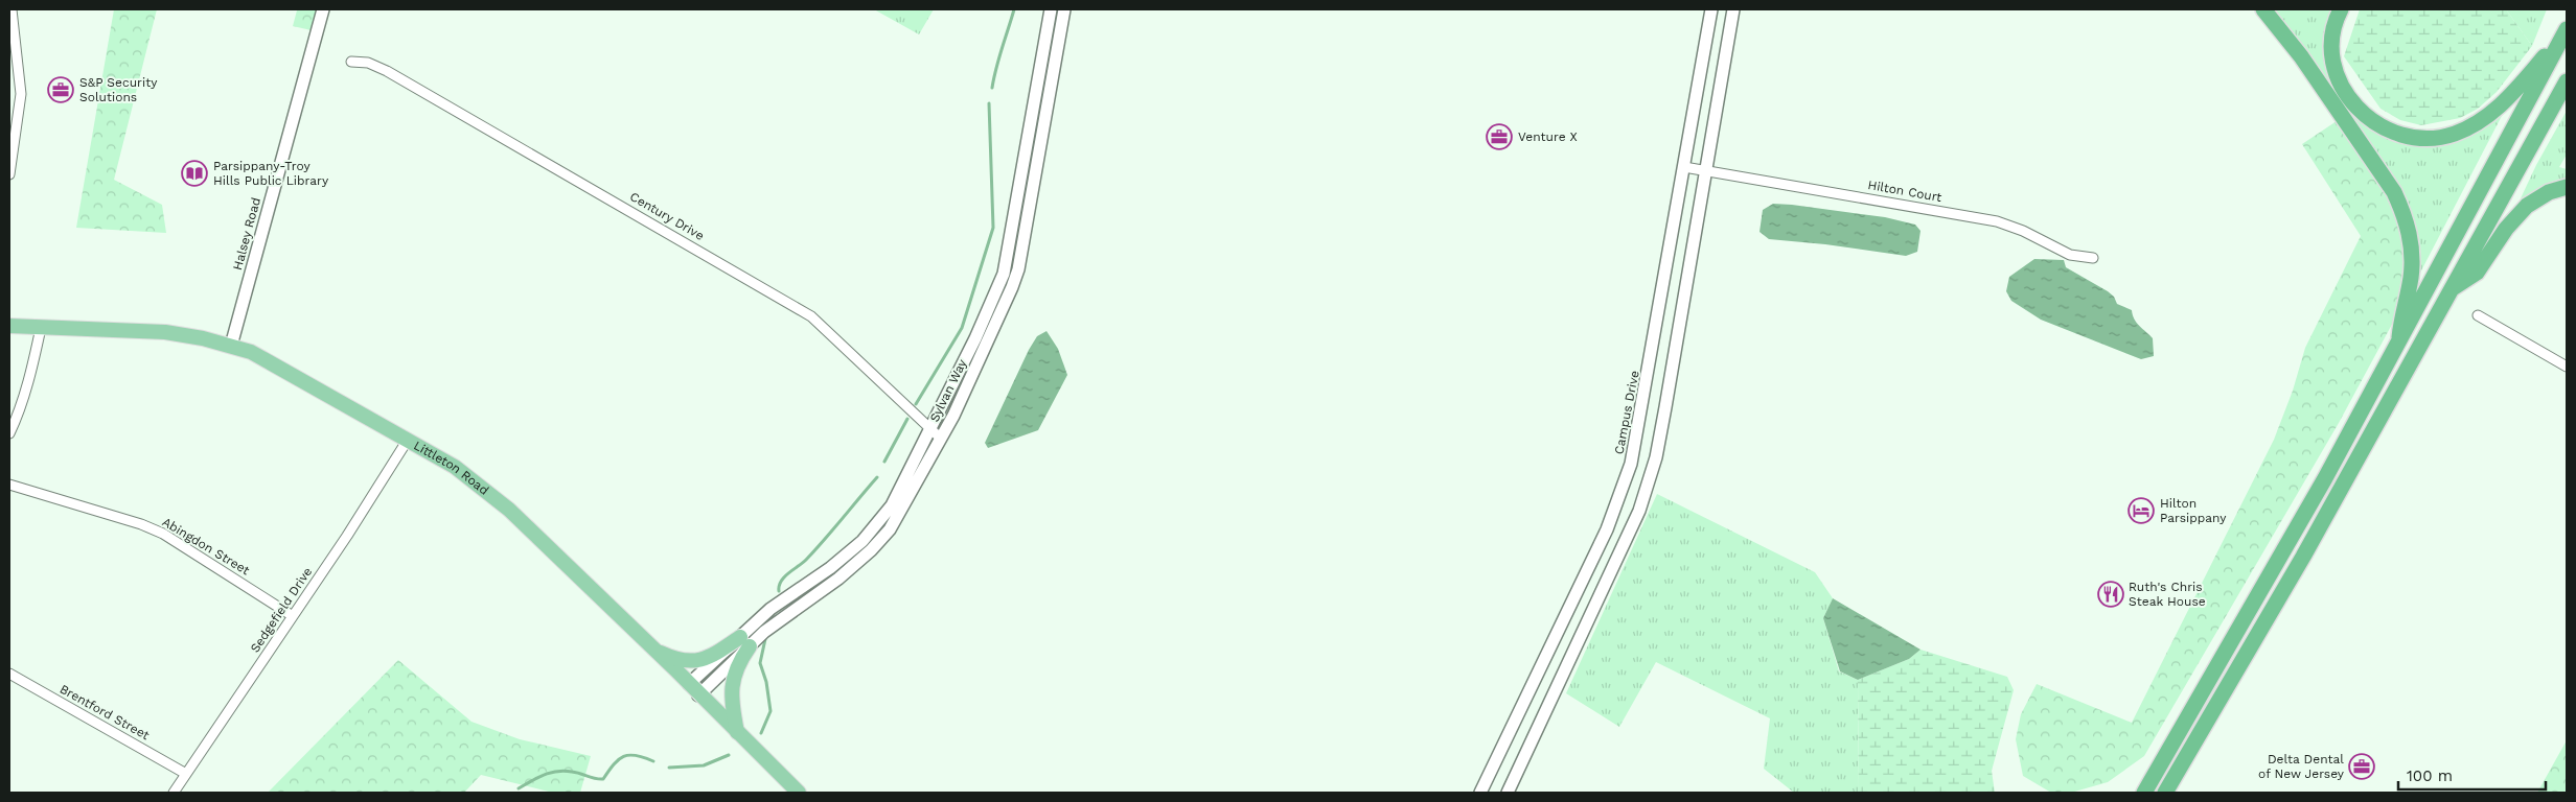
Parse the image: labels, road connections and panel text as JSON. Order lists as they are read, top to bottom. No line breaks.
{"streets":{"main road":["Littleton Road"],"street":["Hilton Court","Century Drive","Halsey Road","Sylvan Way","Campus Drive","Abingdon Street","Sedgefield Drive","Brentford Street"]},"crossings":[["Hilton Court","Campus Drive"],["Century Drive","Sylvan Way"],["Halsey Road","Littleton Road"],["Sylvan Way","Littleton Road"],["Littleton Road","Sedgefield Drive"],["Abingdon Street","Sedgefield Drive"],["Sedgefield Drive","Brentford Street"]],"places":{"office":["S&P Security Solutions","Venture X","Delta Dental of New Jersey"],"library":["Parsippany-Troy Hills Public Library"],"hotel":["Hilton Parsippany"],"restaurant":["Ruth's Chris Steak House"]},"scale_bar":"100 m"}
